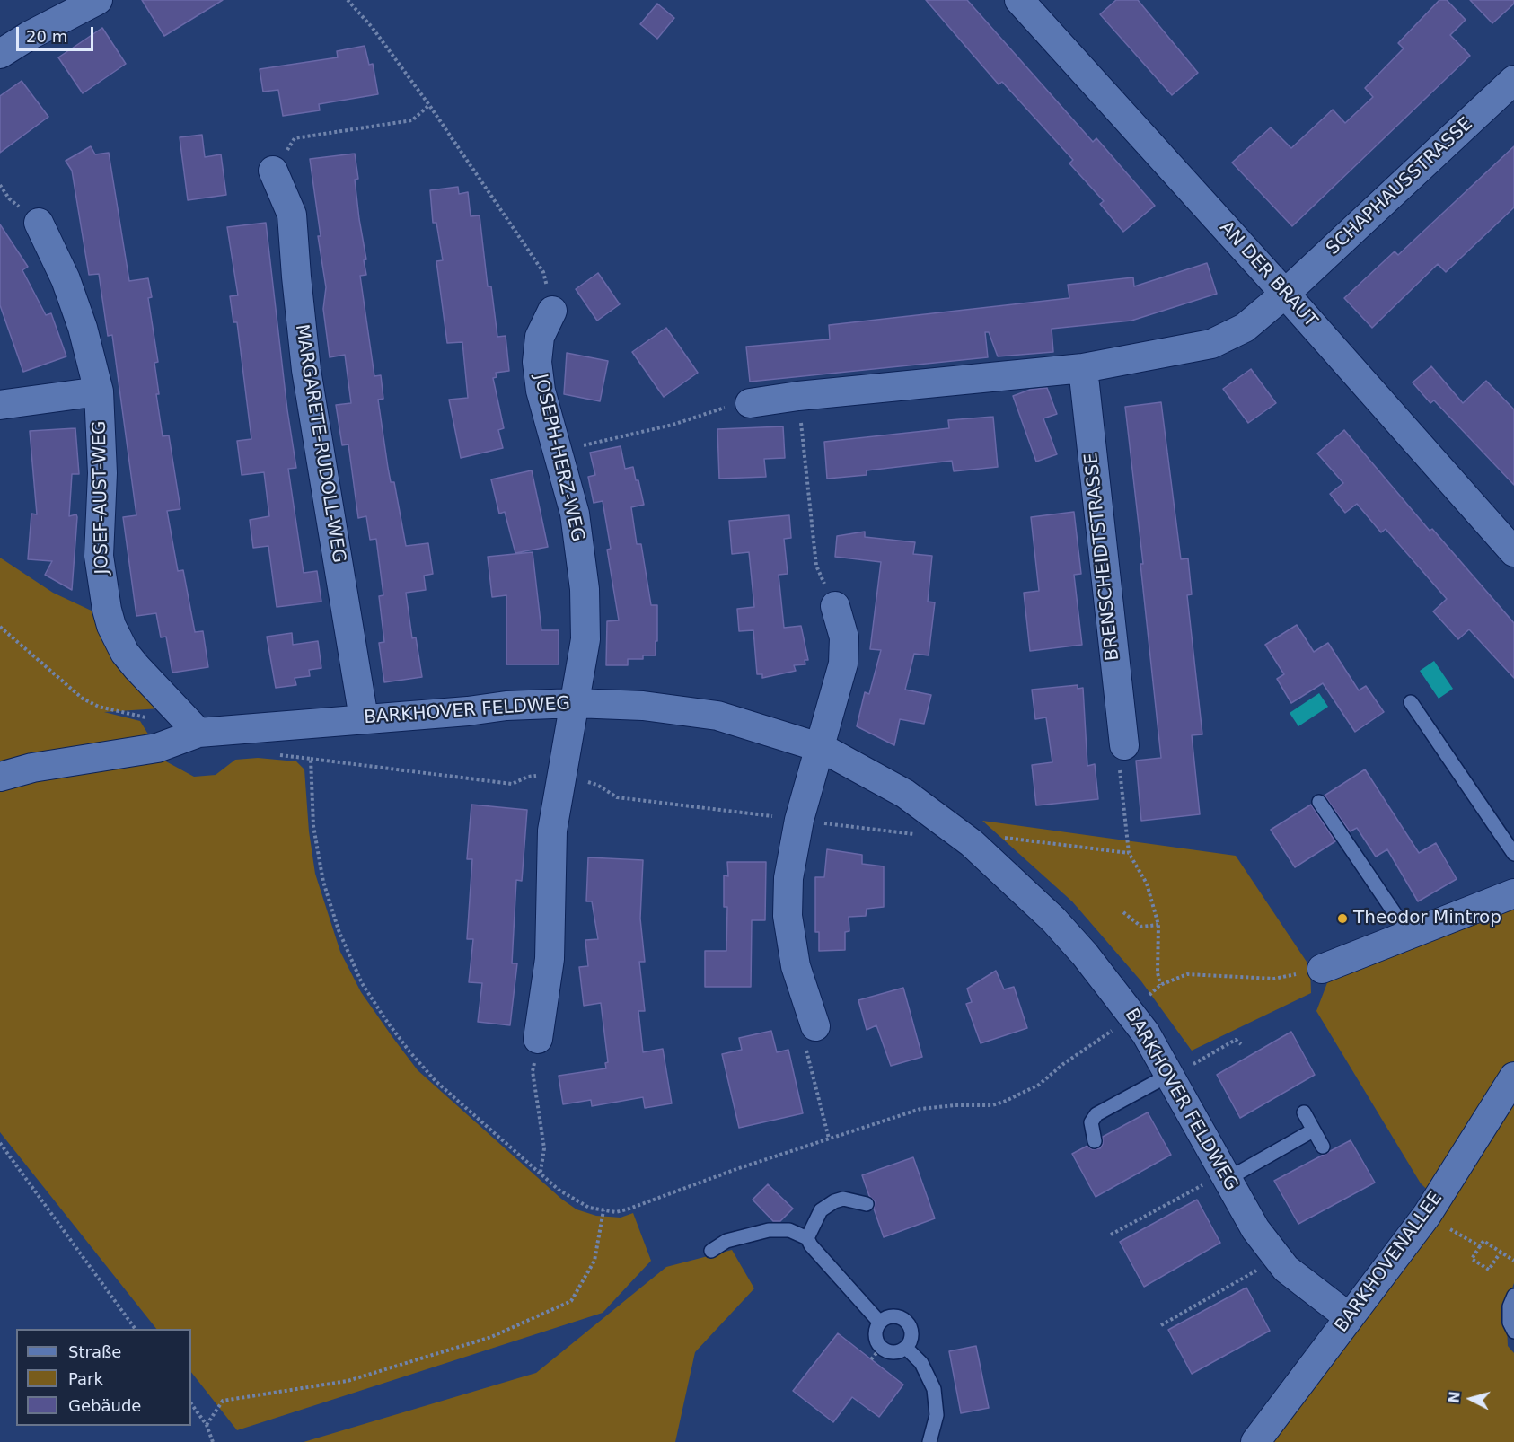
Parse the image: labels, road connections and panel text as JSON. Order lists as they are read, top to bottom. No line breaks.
{"streets":{"street":["SCHAPHAUSSTRASSE","AN DER BRAUT","MARGARETE-RUDOLL-WEG","JOSEPH-HERZ-WEG","JOSEF-AUST-WEG","BRENSCHEIDTSTRASSE","BARKHOVER FELDWEG","BARKHOVENALLEE"]},"crossings":[["SCHAPHAUSSTRASSE","AN DER BRAUT"],["MARGARETE-RUDOLL-WEG","BARKHOVER FELDWEG"],["JOSEPH-HERZ-WEG","BARKHOVER FELDWEG"],["JOSEF-AUST-WEG","BARKHOVER FELDWEG"],["BARKHOVER FELDWEG","BARKHOVENALLEE"]],"places":["Theodor Mintrop"],"legend":["Straße","Park","Gebäude"],"scale_bar":"20 m","north":"left"}
